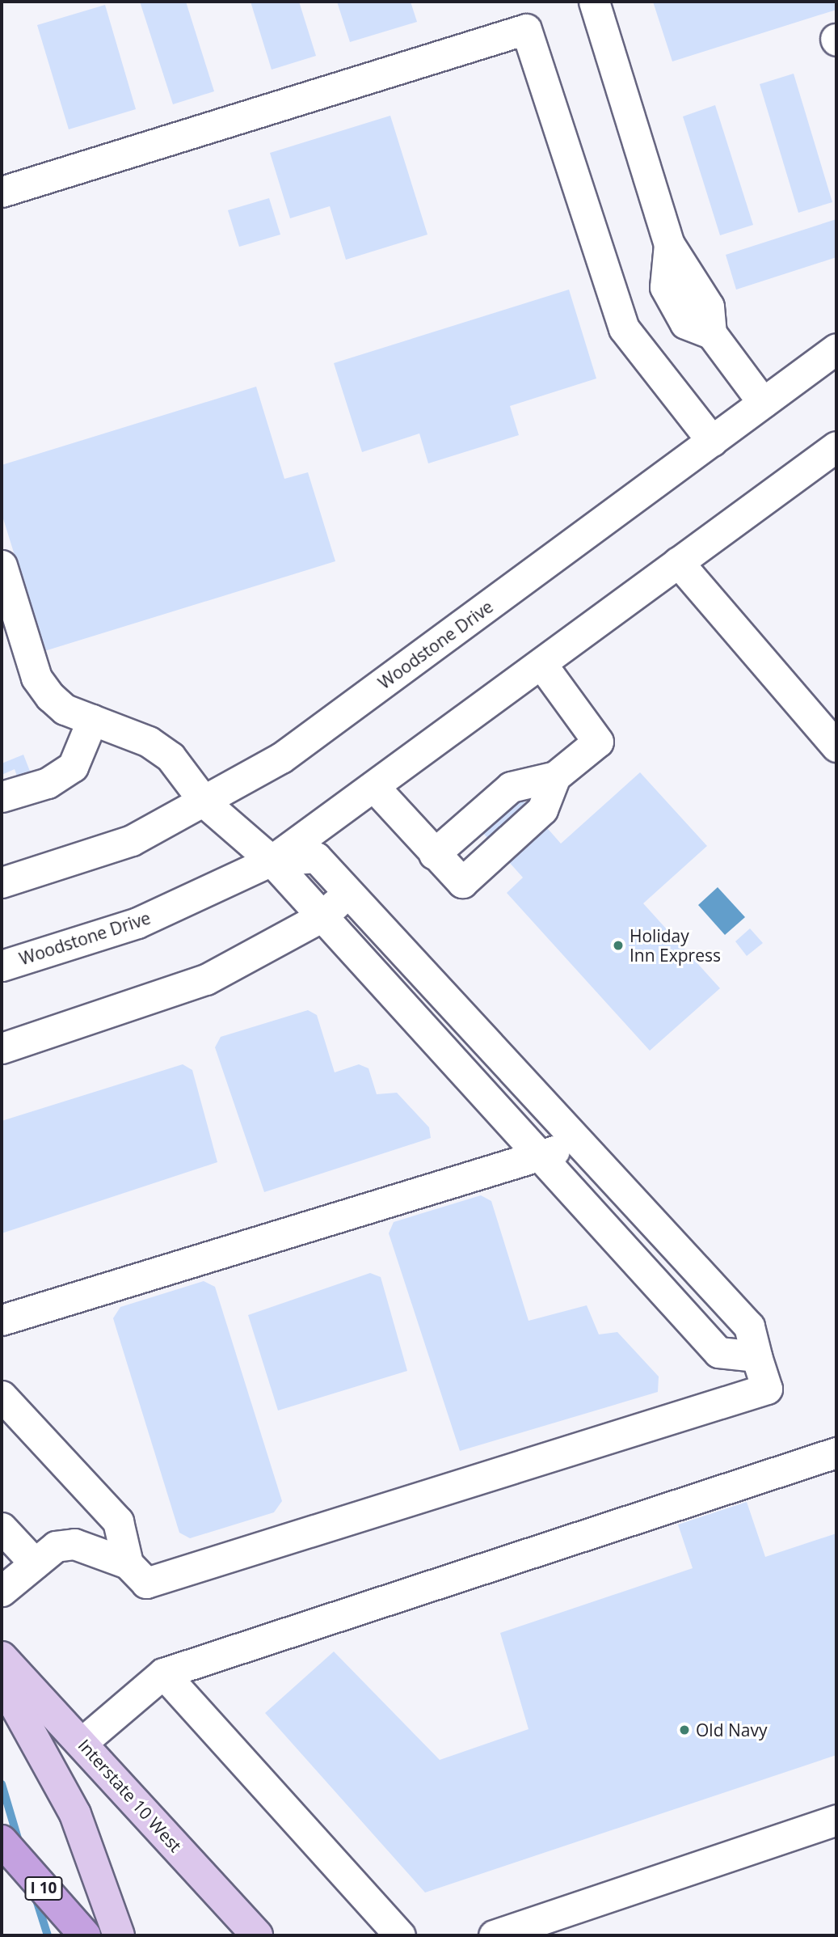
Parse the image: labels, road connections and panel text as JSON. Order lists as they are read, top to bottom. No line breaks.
{"streets":{"highway":["I 10"],"main road":["Interstate 10 West"],"street":["Woodstone Drive"]},"places":["Holiday Inn Express","Old Navy"]}
